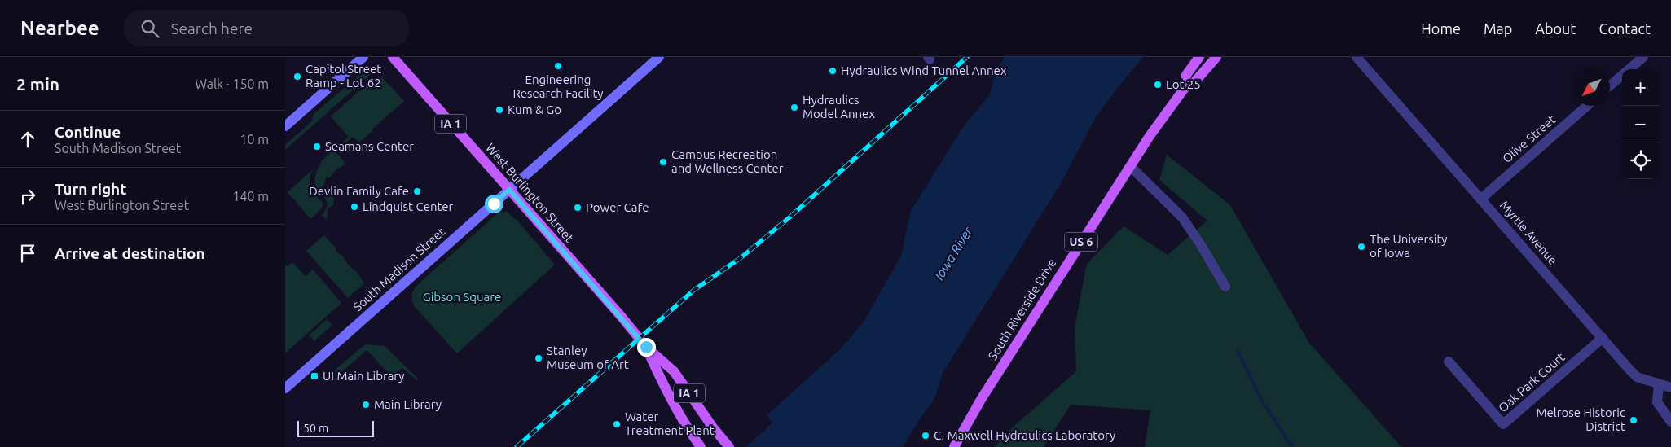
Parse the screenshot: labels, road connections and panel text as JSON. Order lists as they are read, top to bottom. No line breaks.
{"streets":{"main road":["IA 1","West Burlington Street","US 6","South Riverside Drive"],"street":["Olive Street","Myrtle Avenue","South Madison Street","Oak Park Court"]},"crossings":[["Olive Street","Myrtle Avenue"],["West Burlington Street","South Madison Street"],["Myrtle Avenue","Oak Park Court"]],"water":["Iowa River"],"parks":["Gibson Square"],"places":{"other":["Engineering Research Facility","Hydraulics Wind Tunnel Annex","Capitol Street Ramp - Lot 62","Lot 25","Hydraulics Model Annex","Kum & Go","Seamans Center","Campus Recreation and Wellness Center","Devlin Family Cafe","Lindquist Center","Power Cafe","The University of Iowa","Stanley Museum of Art","Main Library","Melrose Historic District","Water Treatment Plant","C. Maxwell Hydraulics Laboratory"],"transit":["UI Main Library"]},"scale_bar":"50 m","north":"bottom left","page":{"header":"Nearbee","search":"Search here","nav":["Home","Map","About","Contact"],"heading":["2 min","Walk · 150 m"],"map_buttons":["+","−"],"list":[["Continue","South Madison Street","10 m"],["Turn right","West Burlington Street","140 m"],"Arrive at destination"],"scale":"50 m"}}
